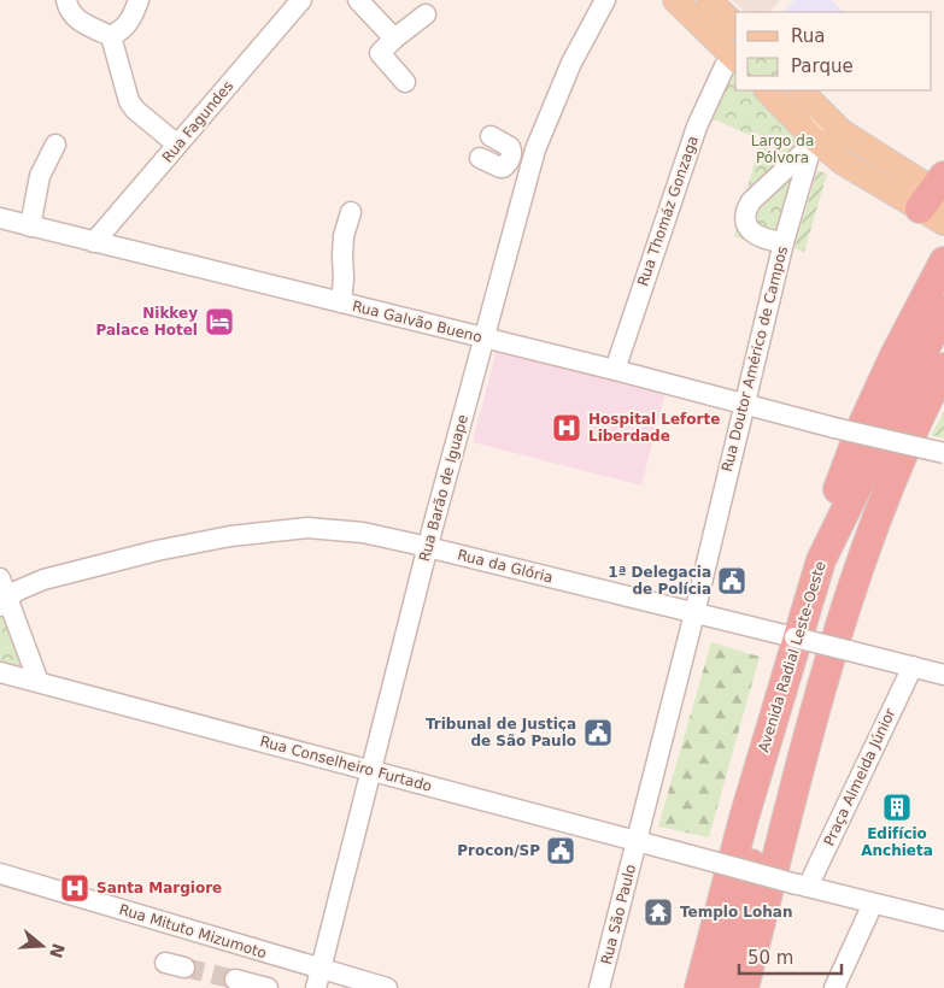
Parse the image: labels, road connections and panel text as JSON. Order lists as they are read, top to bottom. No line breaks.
{"streets":{"highway":["Avenida Radial Leste-Oeste"],"street":["Rua Fagundes","Rua Thomáz Gonzaga","Rua Galvão Bueno","Rua Doutor Américo de Campos","Rua Barão de Iguape","Rua da Glória","Rua Conselheiro Furtado","Praça Almeida Júnior","Rua São Paulo","Rua Mituto Mizumoto"]},"crossings":[["Rua Fagundes","Rua Galvão Bueno"],["Rua Thomáz Gonzaga","Rua Galvão Bueno"],["Rua Galvão Bueno","Rua Doutor Américo de Campos"],["Rua Galvão Bueno","Rua Barão de Iguape"],["Rua Doutor Américo de Campos","Rua da Glória"],["Rua Barão de Iguape","Rua da Glória"],["Rua Barão de Iguape","Rua Conselheiro Furtado"],["Rua Barão de Iguape","Rua Mituto Mizumoto"],["Rua da Glória","Praça Almeida Júnior"],["Rua Conselheiro Furtado","Praça Almeida Júnior"],["Rua Conselheiro Furtado","Rua São Paulo"]],"parks":["Largo da Pólvora"],"places":{"hotel":["Nikkey Palace Hotel"],"hospital":["Hospital Leforte Liberdade","Santa Margiore"],"public building":["1ª Delegacia de Polícia","Tribunal de Justiça de São Paulo","Procon/SP"],"building":["Edifício Anchieta"],"temple":["Templo Lohan"]},"legend":["Rua","Parque"],"scale_bar":"50 m","north":"right"}
